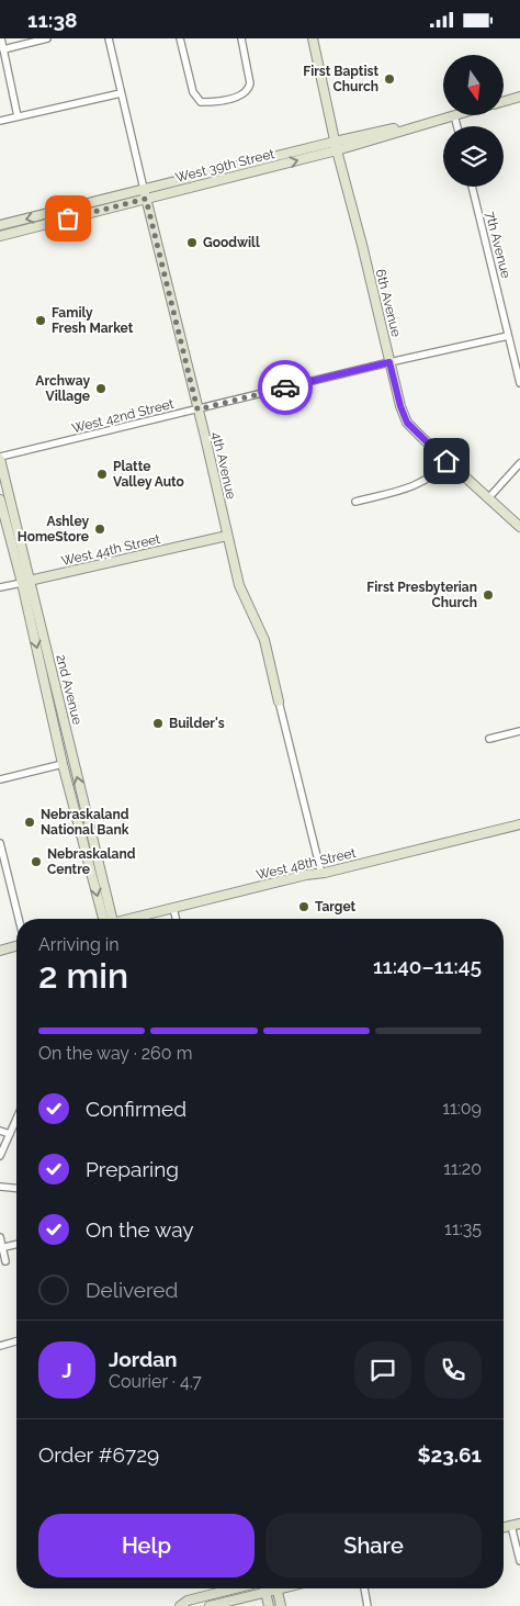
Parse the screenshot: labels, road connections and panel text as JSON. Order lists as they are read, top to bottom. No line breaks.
{"streets":{"main road":["West 39th Street","6th Avenue","4th Avenue","West 44th Street","2nd Avenue","West 48th Street"],"street":["7th Avenue","West 42nd Street"]},"crossings":[["West 39th Street","6th Avenue"],["West 39th Street","4th Avenue"],["7th Avenue","West 42nd Street"],["6th Avenue","West 42nd Street"],["West 42nd Street","4th Avenue"],["West 42nd Street","2nd Avenue"],["4th Avenue","West 44th Street"],["West 44th Street","2nd Avenue"]],"places":["First Baptist Church","Goodwill","Family Fresh Market","Archway Village","Platte Valley Auto","Ashley HomeStore","First Presbyterian Church","Builder's","Nebraskaland National Bank","Nebraskaland Centre","Target"],"north":"bottom","page":{"status":"11:38","heading":["2 min","Arriving in","11:40–11:45"],"panel":["Jordan","Courier · 4.7","Order #6729","$23.61"],"bar":"On the way · 260 m","list":[["Confirmed","11:09"],["Preparing","11:20"],["On the way","11:35"],"Delivered"],"round":"J","buttons":["Help","Share"]}}
